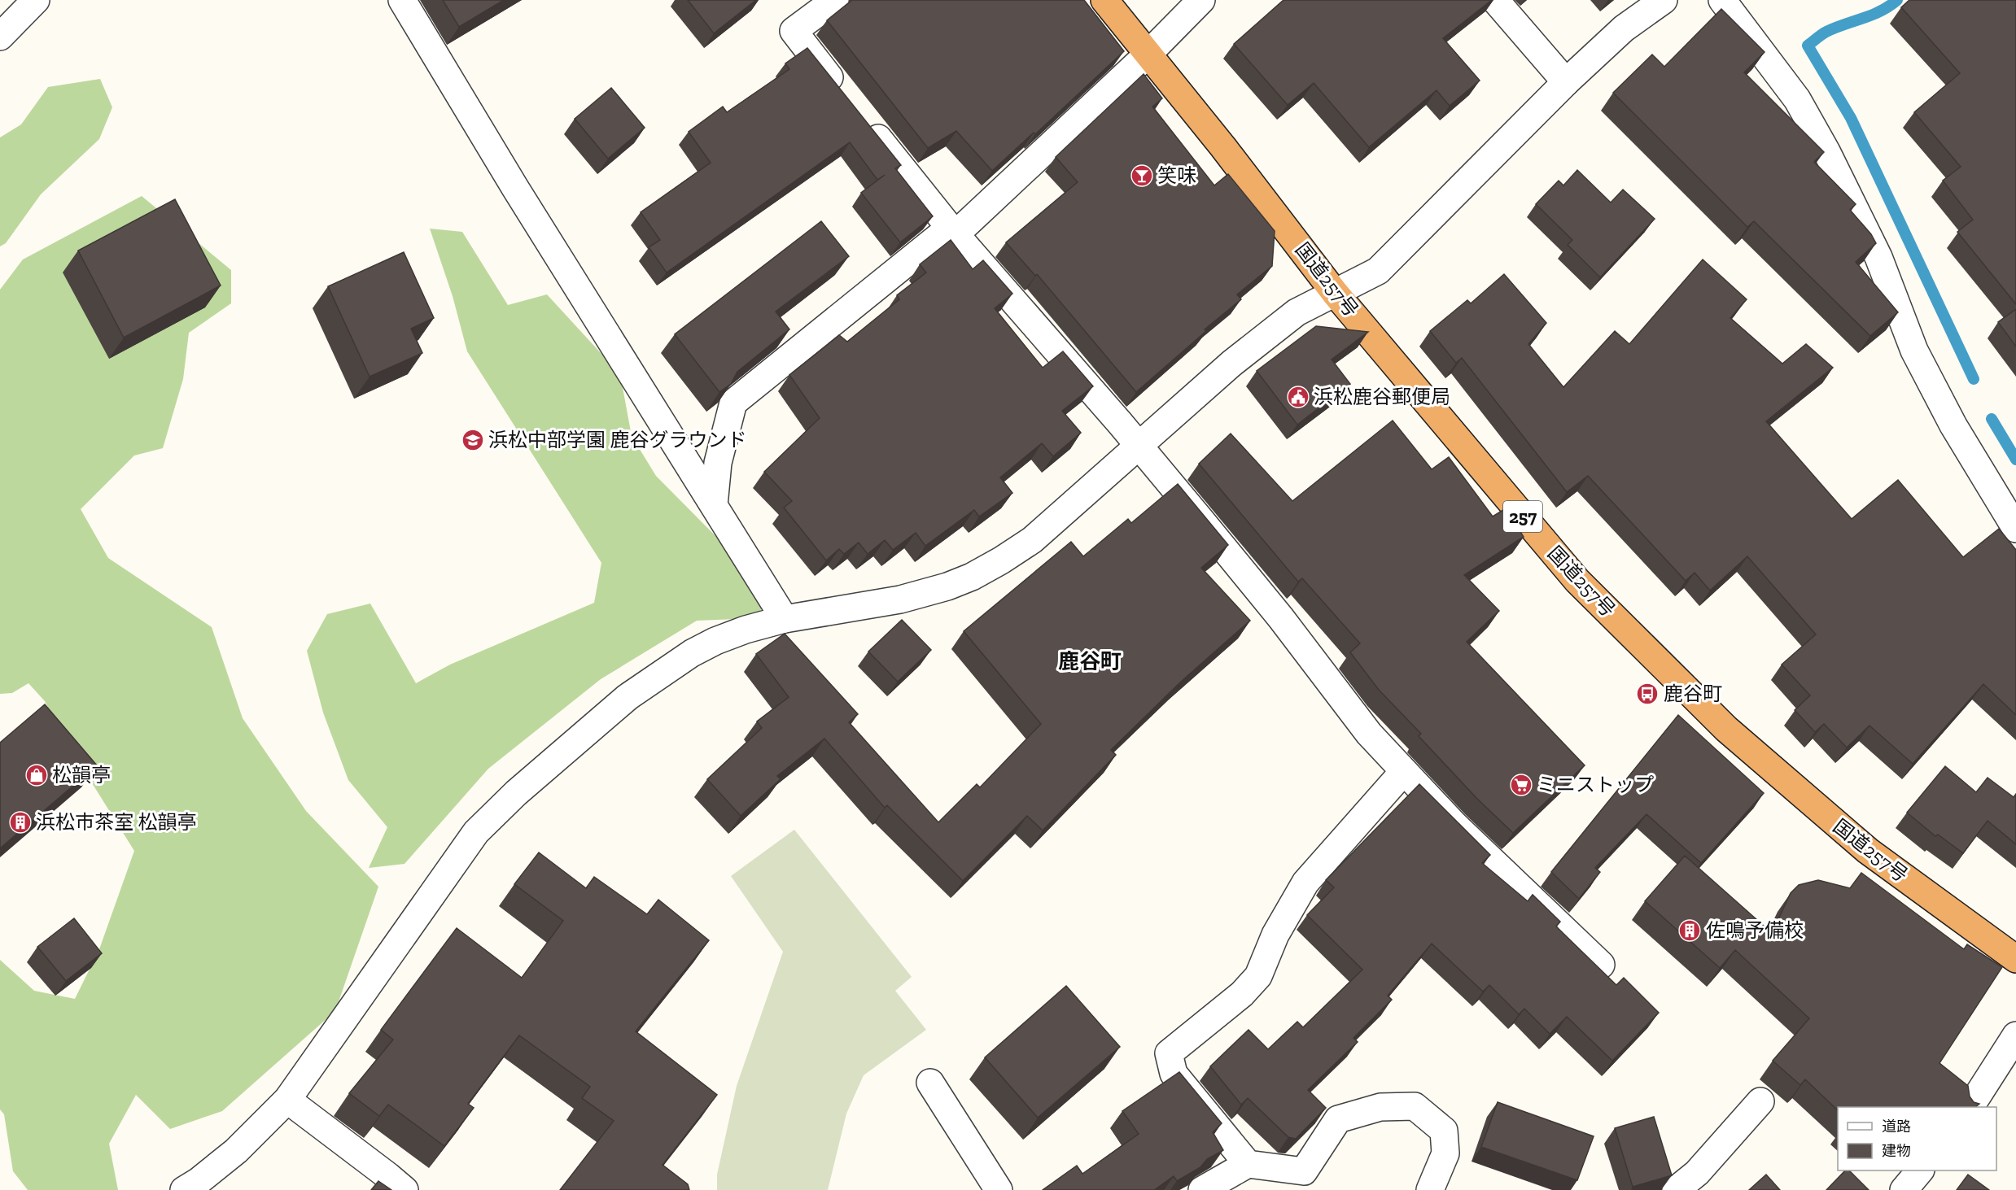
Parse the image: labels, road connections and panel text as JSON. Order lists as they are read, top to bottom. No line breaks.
{"streets":{"highway":["国道257号","257"]},"districts":["鹿谷町"],"places":{"bar":["笑味"],"public building":["浜松鹿谷郵便局"],"school or university":["浜松中部学園 鹿谷グラウンド"],"bus stop":["鹿谷町"],"shop":["松韻亭"],"supermarket":["ミニストップ"],"building":["浜松市茶室 松韻亭","佐鳴予備校"]},"legend":["道路","建物"]}
